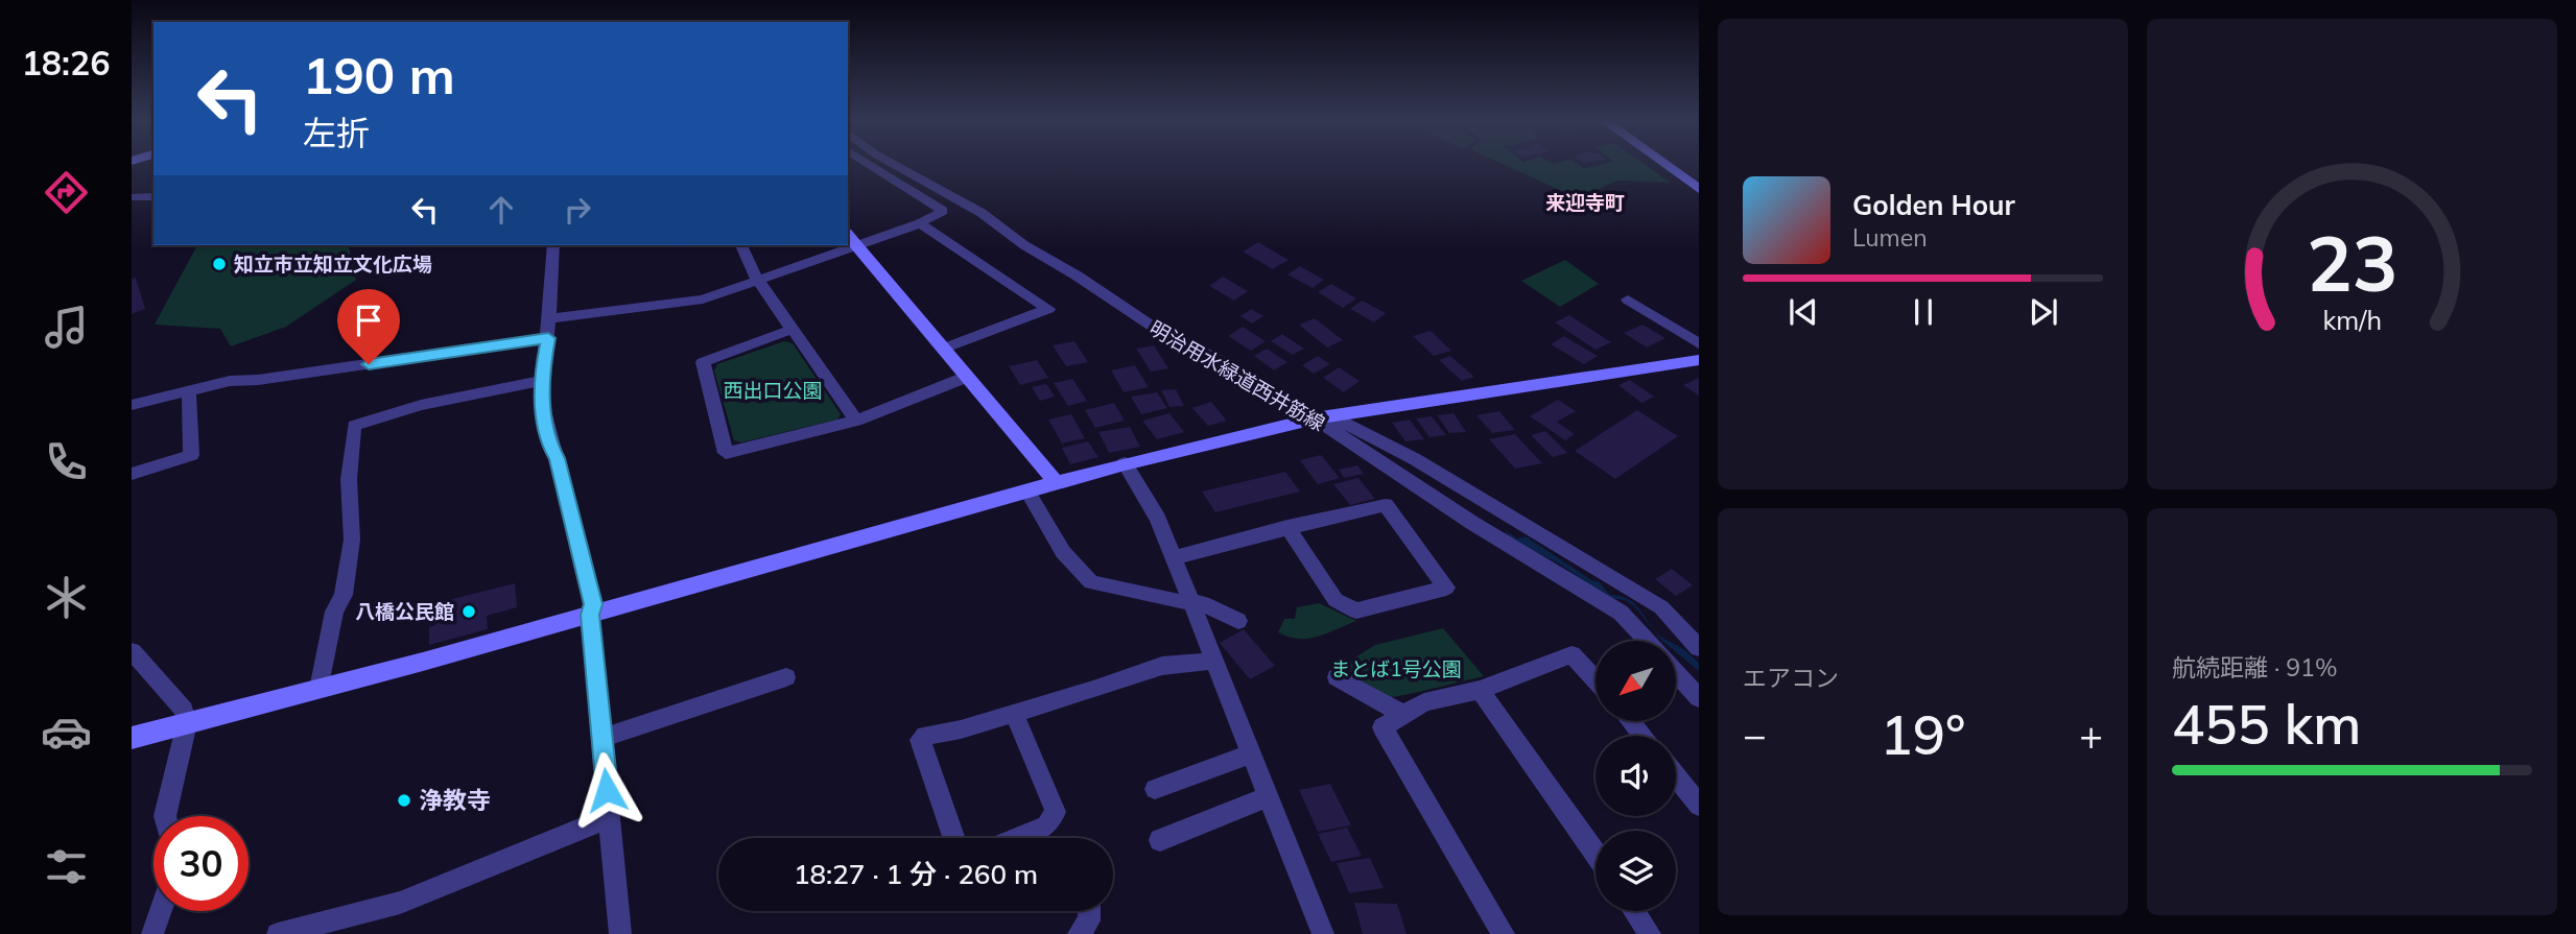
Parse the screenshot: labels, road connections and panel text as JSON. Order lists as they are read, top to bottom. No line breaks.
{"streets":{"street":["明治用水緑道西井筋線"]},"districts":["来迎寺町"],"parks":["西出口公園","まとば1号公園"],"places":["知立市立知立文化広場","八橋公民館","浄教寺"],"north":"bottom left","page":{"tabs":"18:26","turn":["190 m","左折"],"song":["Golden Hour","Lumen"],"tile":["エアコン",["航続距離 · 91%","455 km"]],"heat":["−","19°","+"],"limit":"30","trip":"18:27 · 1 分 · 260 m","gauge":["23","km/h"]}}
